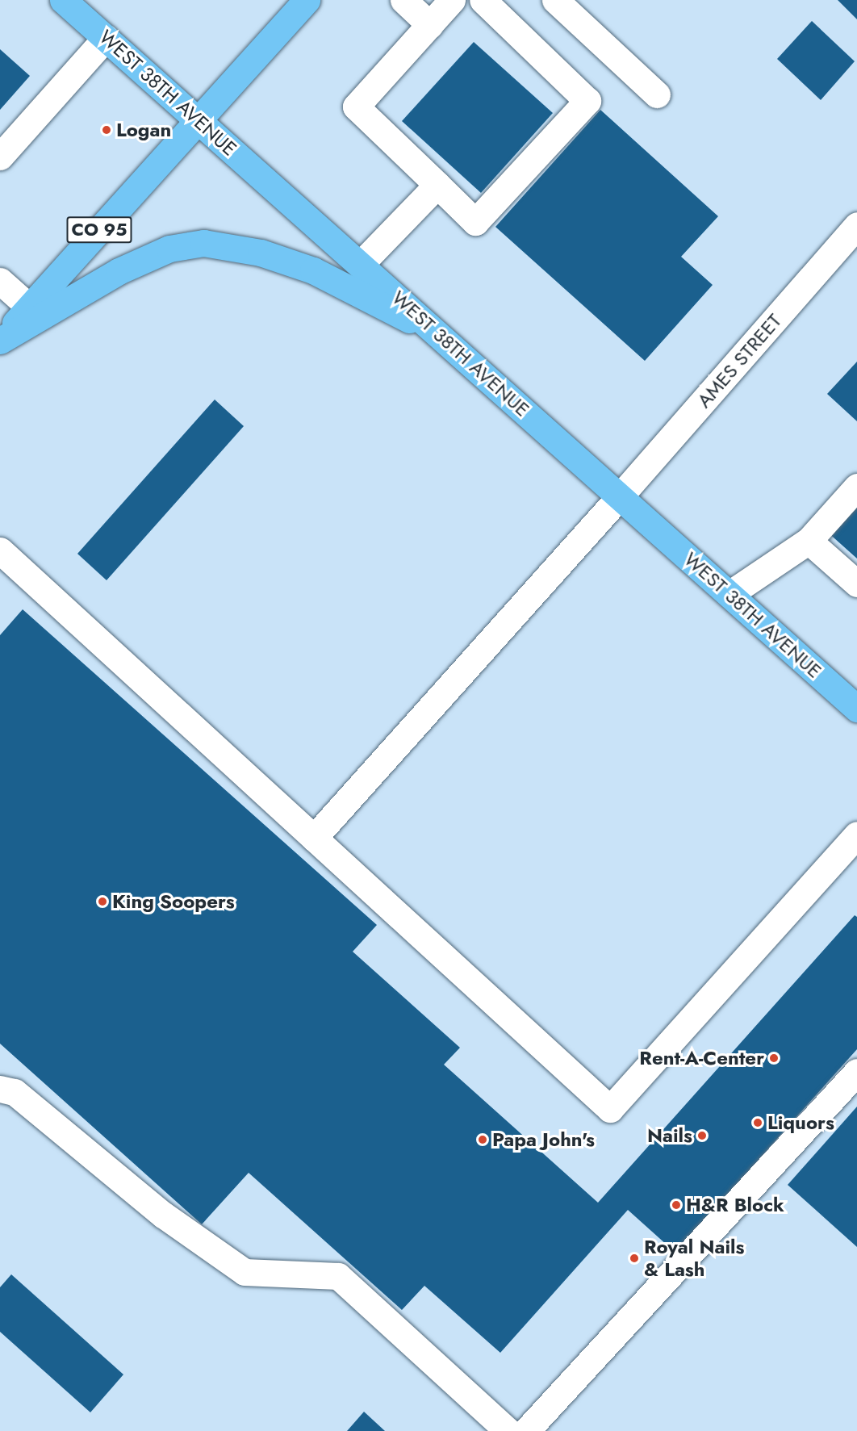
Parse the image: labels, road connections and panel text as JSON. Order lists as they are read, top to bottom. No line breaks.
{"streets":{"main road":["WEST 38TH AVENUE","CO 95"],"street":["AMES STREET"]},"crossings":[["WEST 38TH AVENUE","CO 95"],["WEST 38TH AVENUE","AMES STREET"]],"places":["Logan","King Soopers","Rent-A-Center","Liquors","Nails","Papa John's","H&R Block","Royal Nails & Lash"]}
